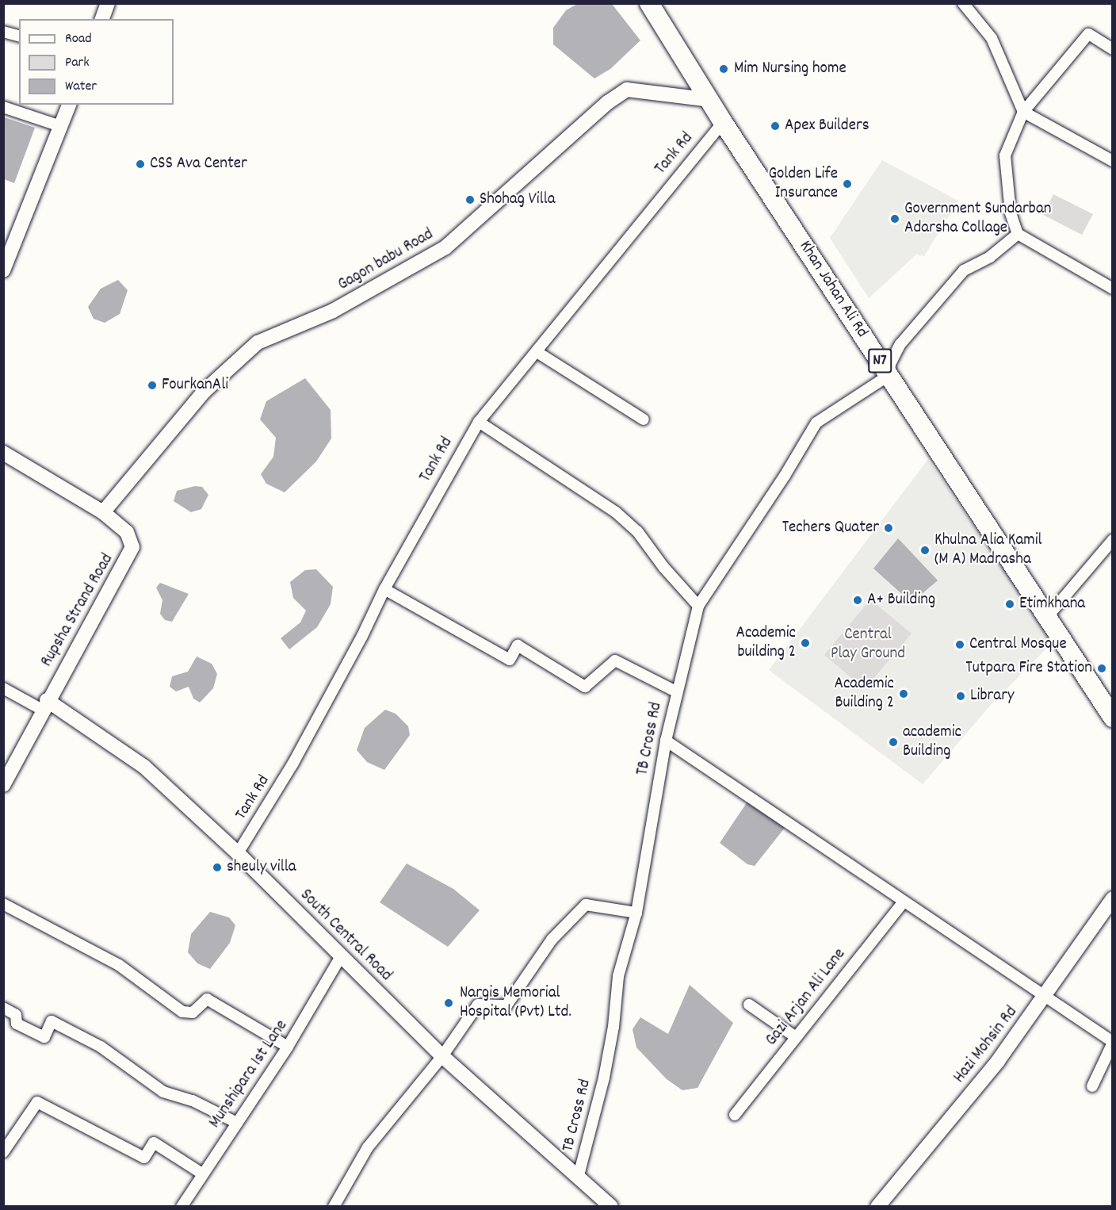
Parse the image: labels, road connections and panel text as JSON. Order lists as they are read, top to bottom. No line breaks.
{"streets":{"highway":["Khan Jahan Ali Rd","N7"],"street":["Tank Rd","Gagon babu Road","Rupsha Strand Road","TB Cross Rd","South Central Road","Gazi Arjan Ali Lane","Hazi Mohsin Rd","Munshipara 1st Lane"]},"crossings":[["Tank Rd","Khan Jahan Ali Rd"],["Tank Rd","South Central Road"],["Gagon babu Road","Khan Jahan Ali Rd"],["Gagon babu Road","Rupsha Strand Road"],["Khan Jahan Ali Rd","TB Cross Rd"],["Rupsha Strand Road","South Central Road"],["TB Cross Rd","South Central Road"],["South Central Road","Munshipara 1st Lane"]],"parks":["Central Play Ground"],"places":["Mim Nursing home","Apex Builders","CSS Ava Center","Golden Life Insurance","Shohag Villa","Government Sundarban Adarsha Collage","FourkanAli","Techers Quater","Khulna Alia Kamil (M A) Madrasha","A+ Building","Etimkhana","Academic building 2","Central Mosque","Tutpara Fire Station","Academic Building 2","Library","academic Building","sheuly villa","Nargis Memorial Hospital (Pvt) Ltd."],"legend":["Road","Park","Water"]}
